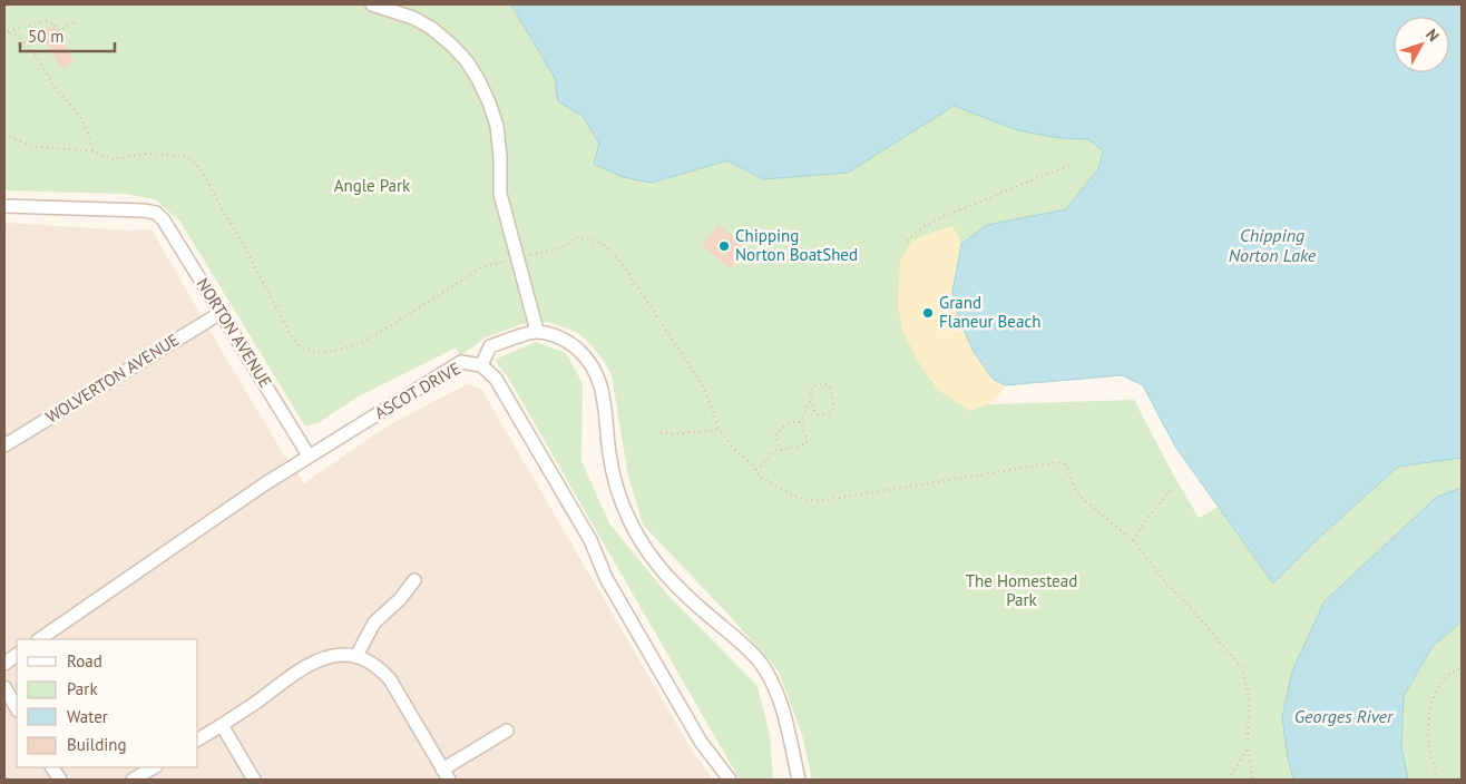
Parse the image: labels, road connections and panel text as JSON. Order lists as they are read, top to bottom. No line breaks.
{"streets":{"street":["NORTON AVENUE","WOLVERTON AVENUE","ASCOT DRIVE"]},"crossings":[["NORTON AVENUE","WOLVERTON AVENUE"],["NORTON AVENUE","ASCOT DRIVE"]],"water":["Chipping Norton Lake","Georges River"],"parks":["Angle Park","The Homestead Park"],"places":["Chipping Norton BoatShed","Grand Flaneur Beach"],"legend":["Road","Park","Water","Building"],"scale_bar":"50 m","north":"top right"}
